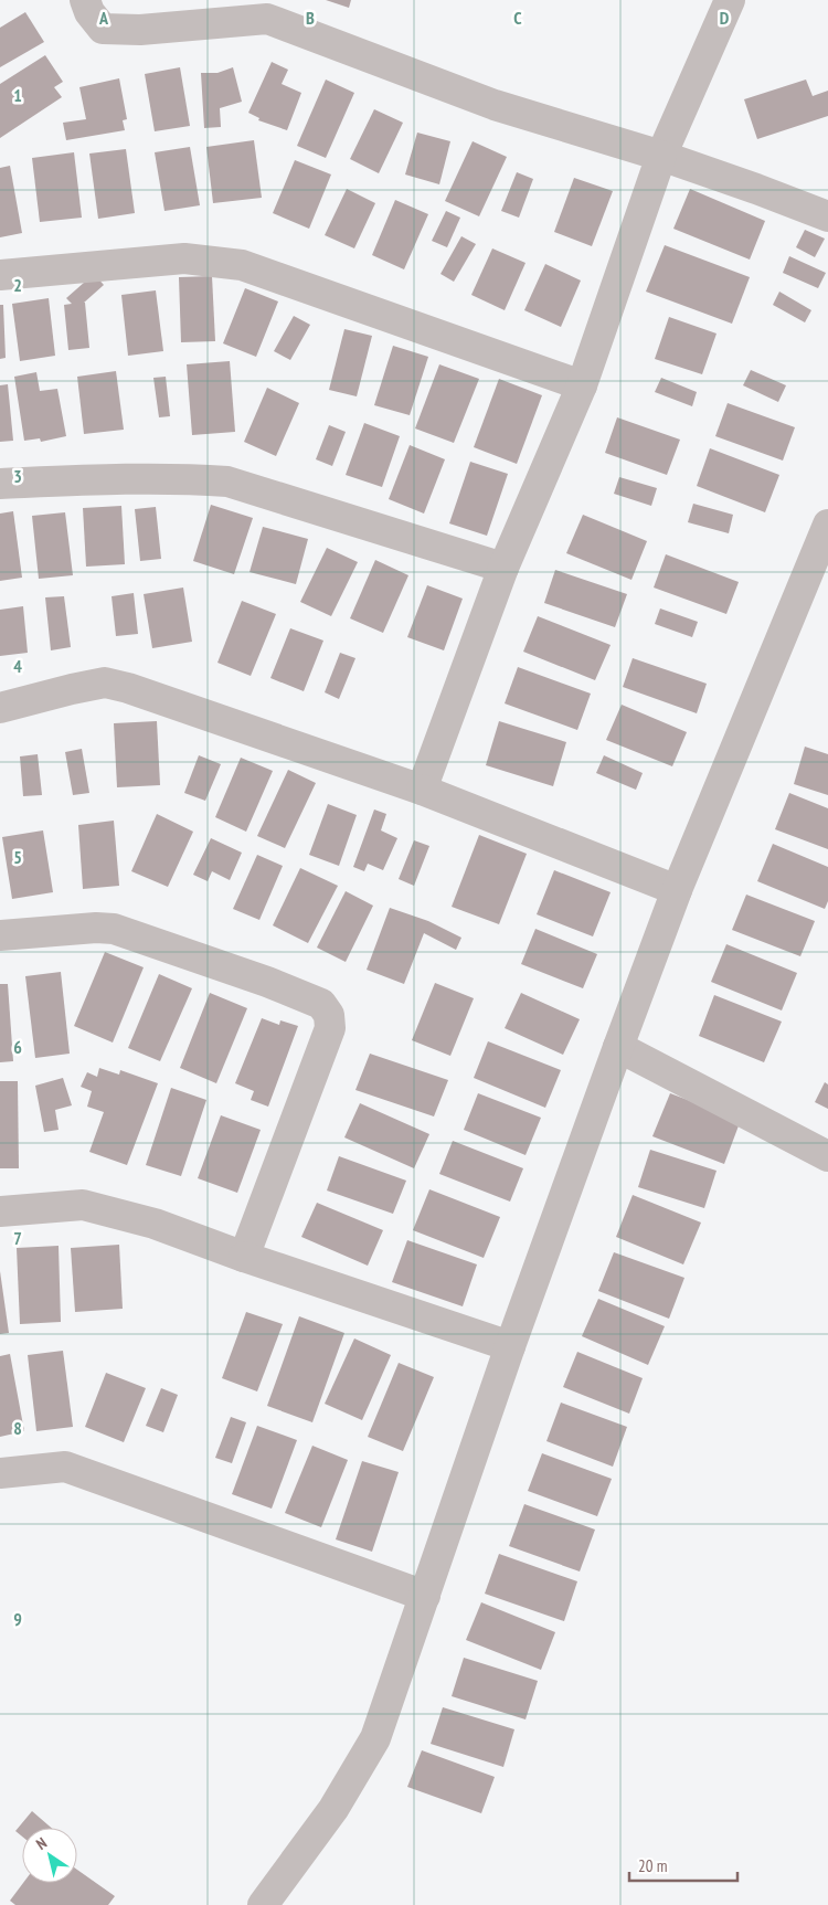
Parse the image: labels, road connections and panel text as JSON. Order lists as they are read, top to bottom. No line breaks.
{"scale_bar":"20 m","north":"top left","grid":{"columns":["A","B","C","D"],"rows":["1","2","3","4","5","6","7","8","9"]}}
